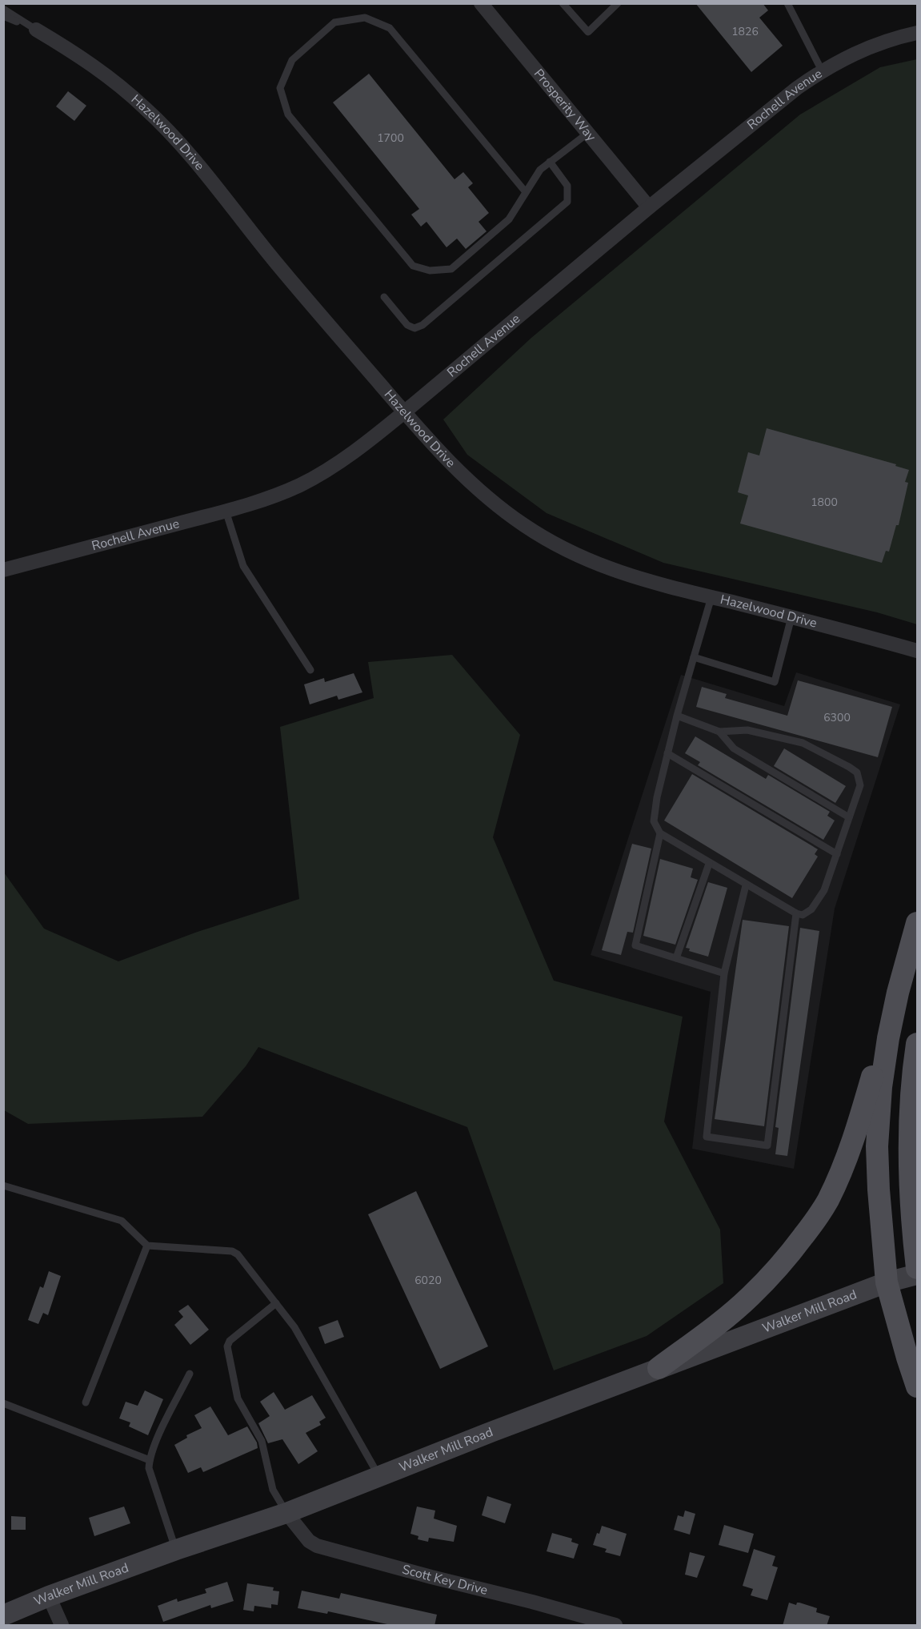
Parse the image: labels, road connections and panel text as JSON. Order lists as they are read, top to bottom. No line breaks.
{"streets":{"street":["Rochell Avenue","Prosperity Way","Hazelwood Drive","Walker Mill Road","Scott Key Drive"]},"crossings":[["Rochell Avenue","Prosperity Way"],["Rochell Avenue","Hazelwood Drive"],["Walker Mill Road","Scott Key Drive"]],"house_numbers":["1826","1700","1800","6300","6020"]}
